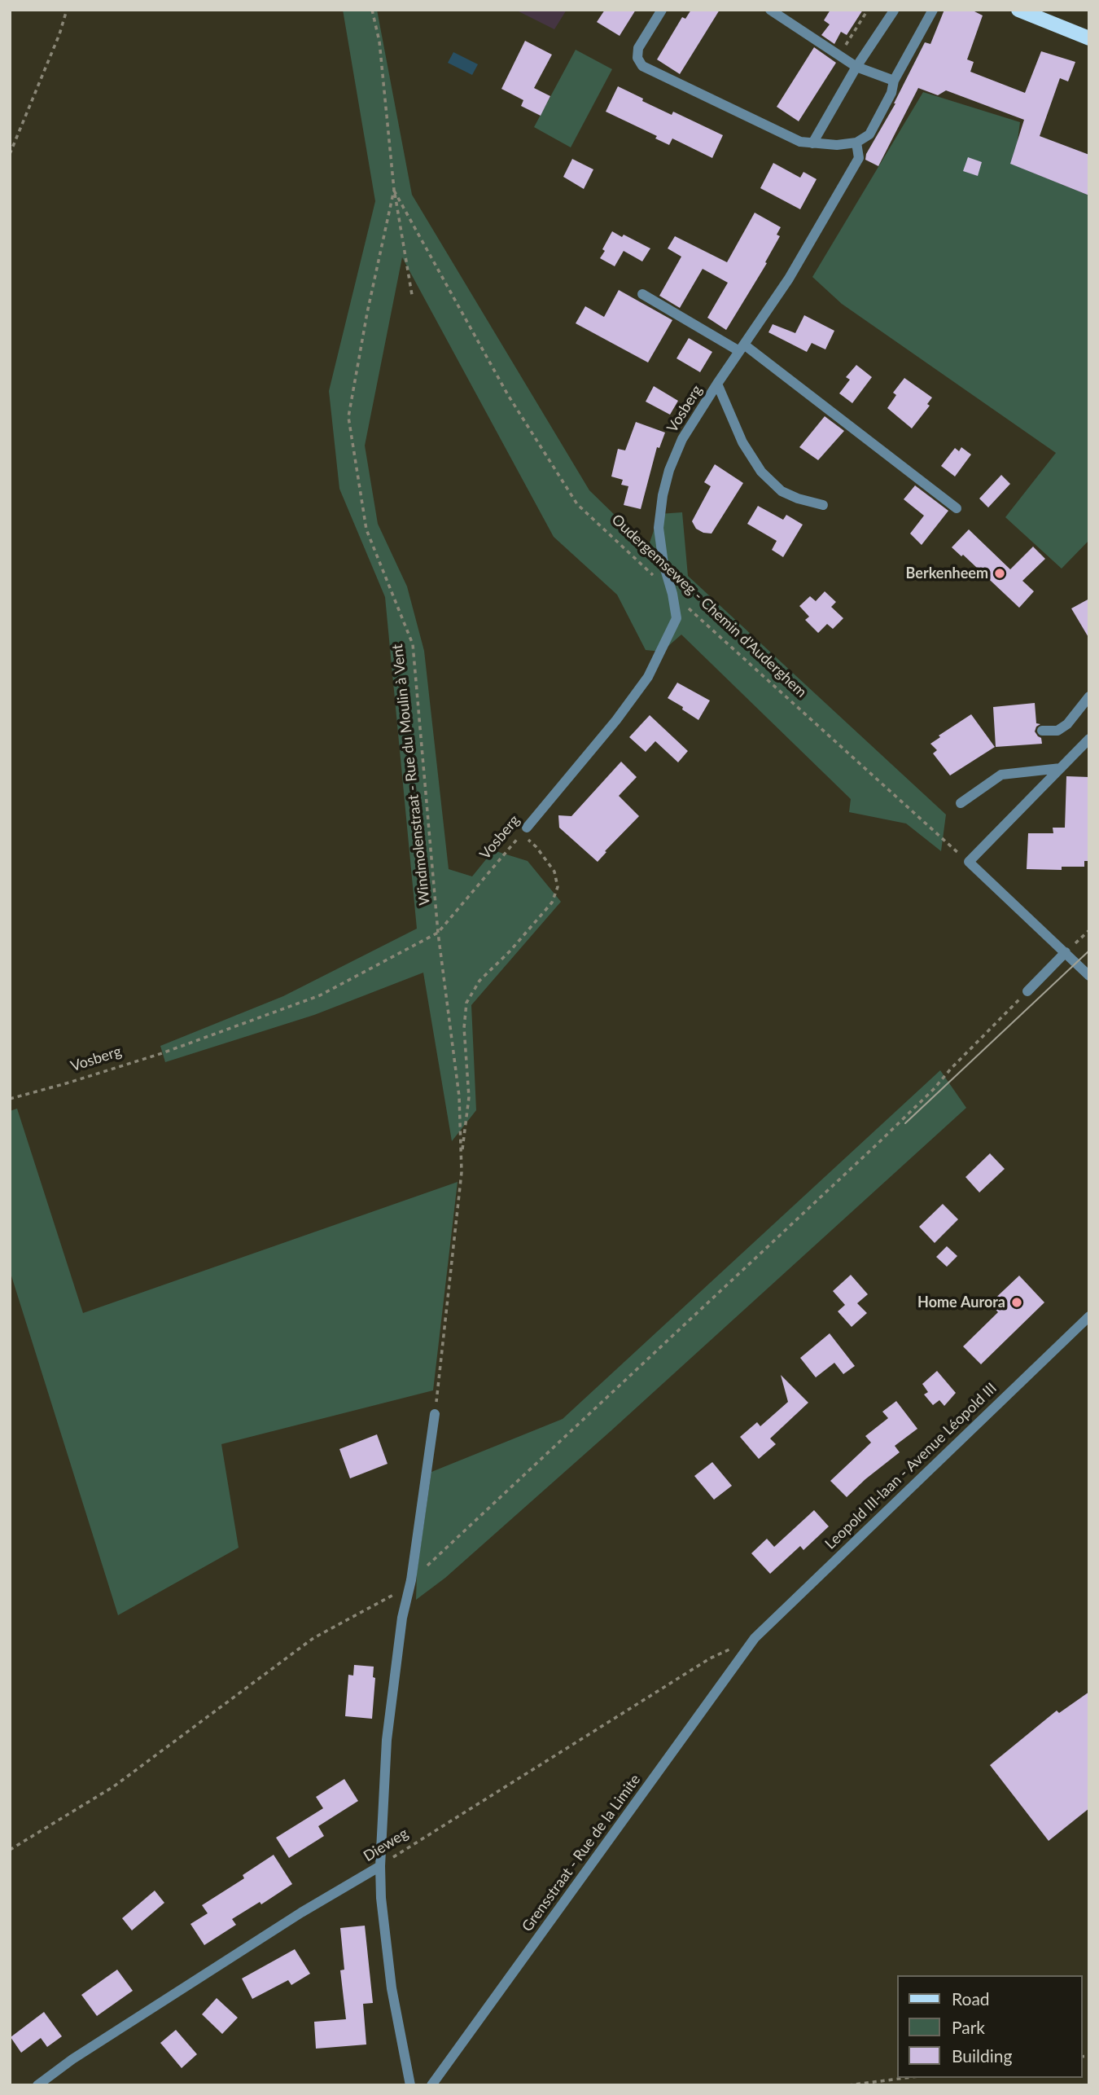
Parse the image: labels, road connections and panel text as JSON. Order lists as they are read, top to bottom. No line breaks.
{"streets":{"street":["Vosberg","Leopold III-laan - Avenue Léopold III","Dieweg","Grensstraat - Rue de la Limite"],"path":["Oudergemseweg - Chemin d'Auderghem","Windmolenstraat - Rue du Moulin à Vent"]},"crossings":[["Vosberg","Oudergemseweg - Chemin d'Auderghem"],["Vosberg","Windmolenstraat - Rue du Moulin à Vent"],["Oudergemseweg - Chemin d'Auderghem","Windmolenstraat - Rue du Moulin à Vent"],["Leopold III-laan - Avenue Léopold III","Dieweg"],["Leopold III-laan - Avenue Léopold III","Grensstraat - Rue de la Limite"],["Dieweg","Grensstraat - Rue de la Limite"]],"places":["Berkenheem","Home Aurora"],"legend":["Road","Park","Building"]}
